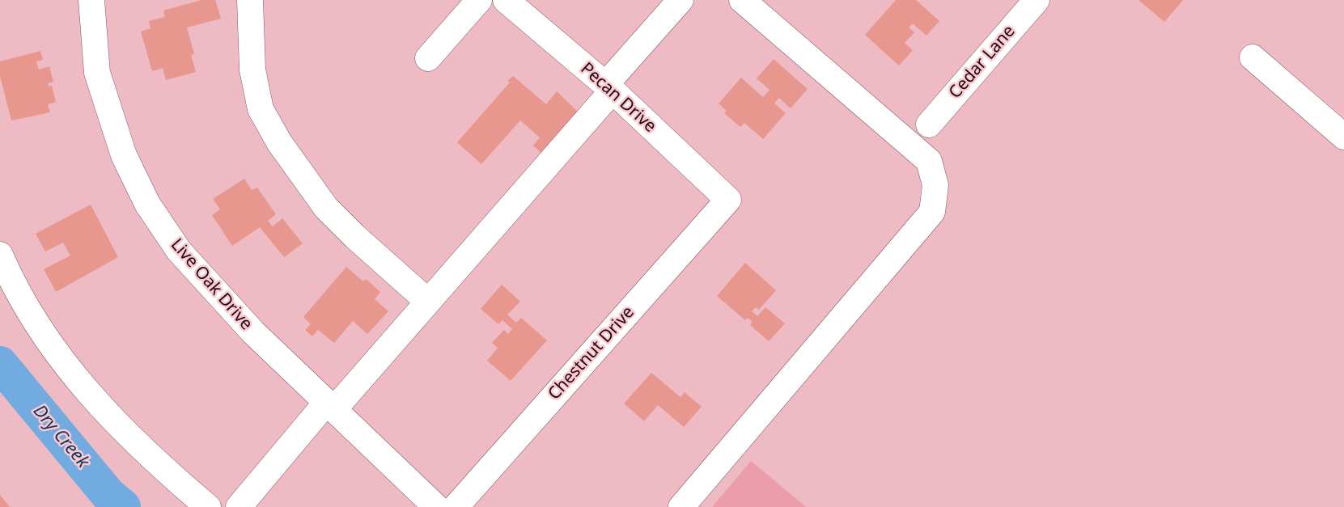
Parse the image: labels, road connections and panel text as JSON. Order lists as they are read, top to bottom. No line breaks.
{"streets":{"street":["Cedar Lane","Pecan Drive","Live Oak Drive","Chestnut Drive"]},"crossings":[["Pecan Drive","Chestnut Drive"]],"water":["Dry Creek"]}
